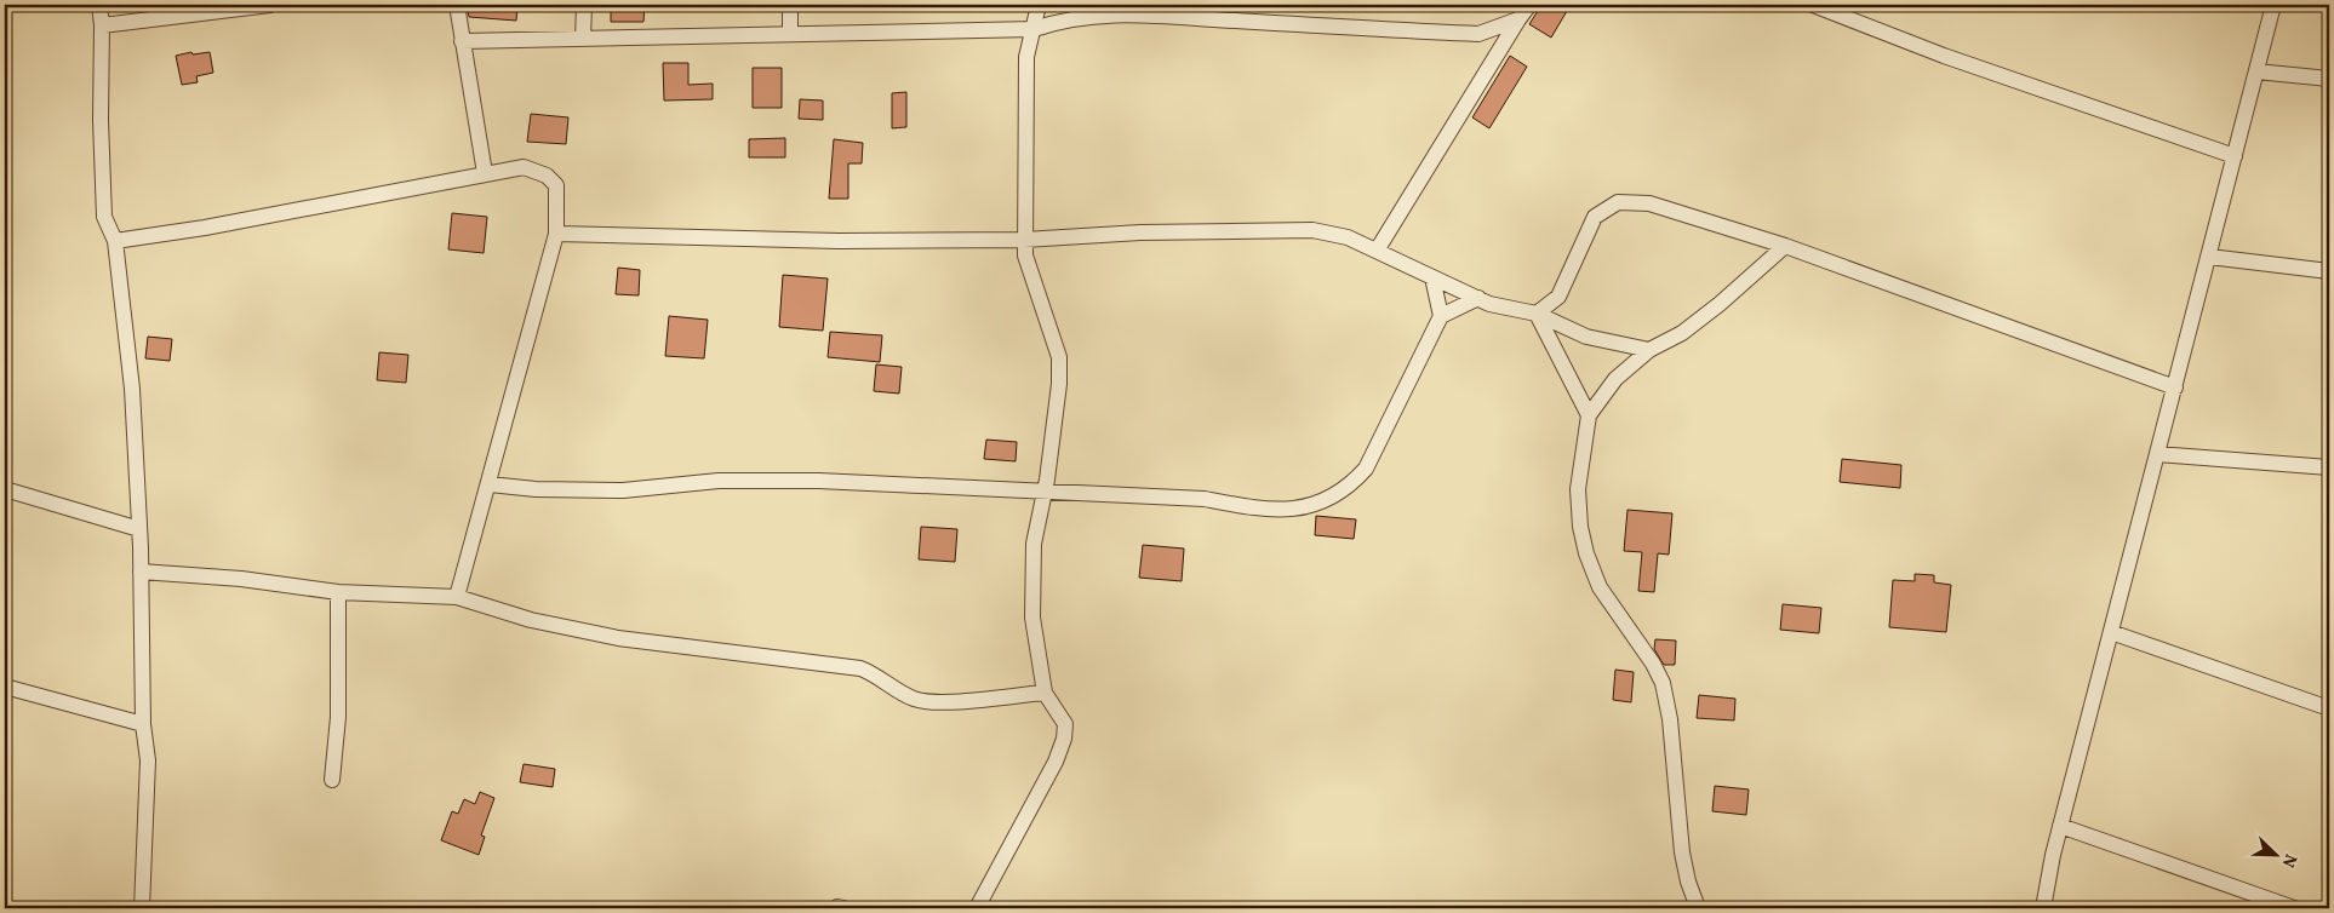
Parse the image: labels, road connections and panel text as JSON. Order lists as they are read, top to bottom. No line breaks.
{"north":"bottom right"}
